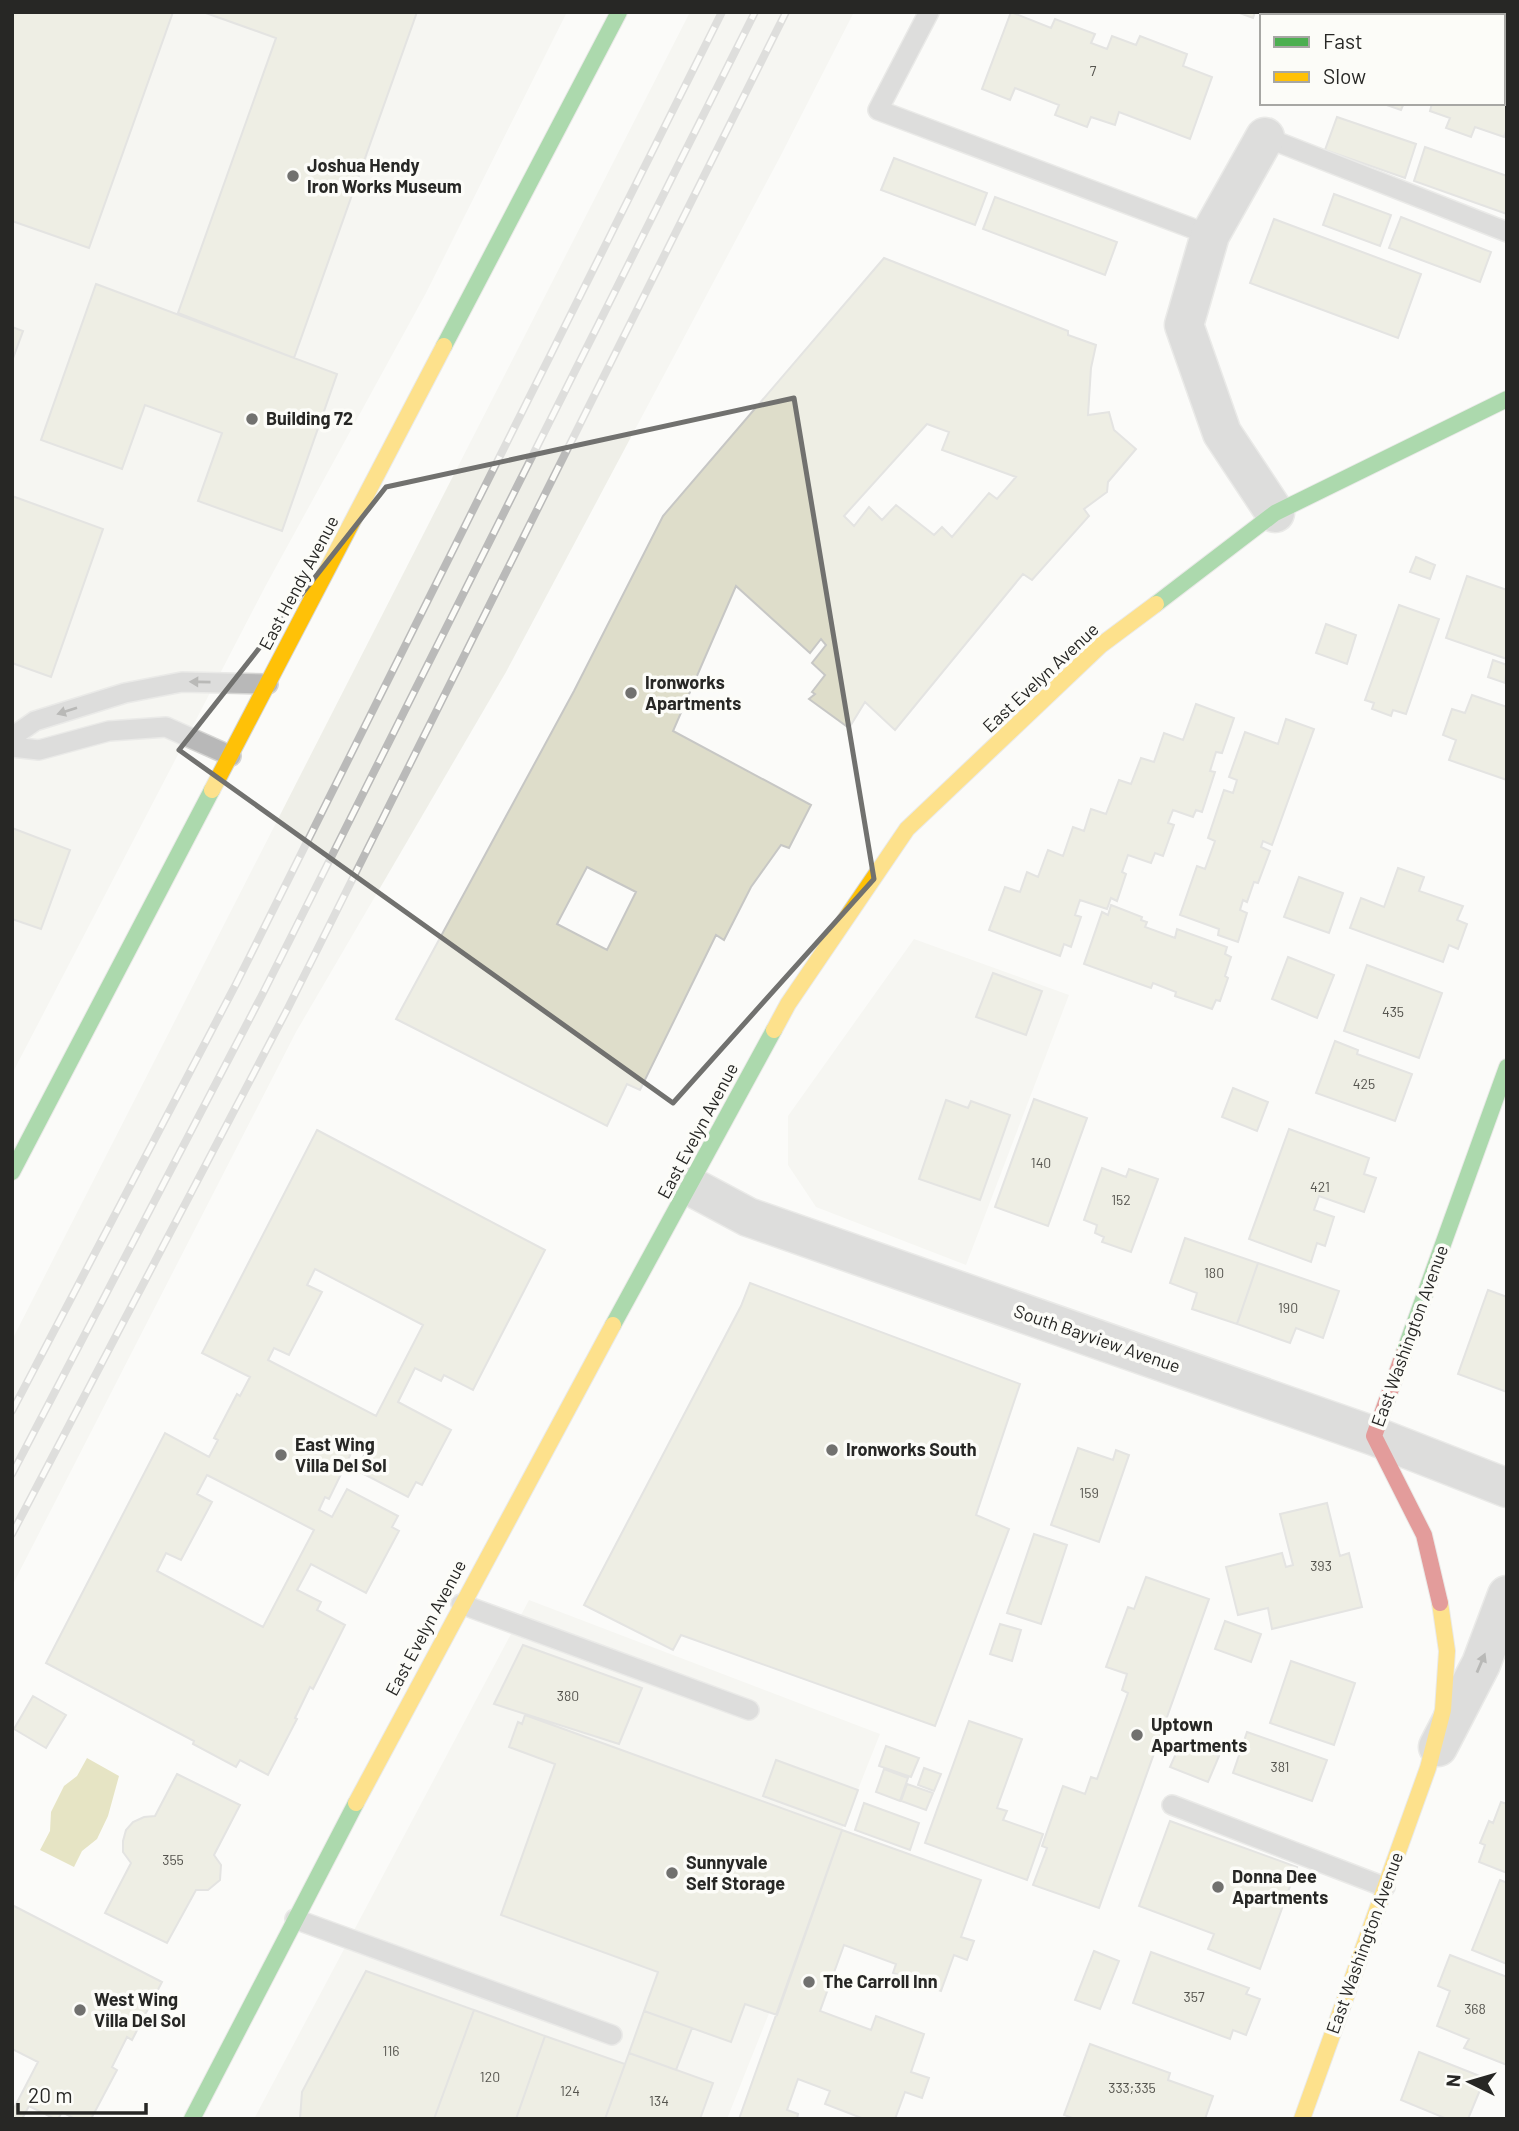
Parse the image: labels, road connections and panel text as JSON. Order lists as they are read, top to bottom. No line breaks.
{"streets":{"street":["East Hendy Avenue","East Evelyn Avenue","East Washington Avenue","South Bayview Avenue"]},"crossings":[["East Evelyn Avenue","South Bayview Avenue"],["East Washington Avenue","South Bayview Avenue"]],"places":["Joshua Hendy Iron Works Museum","Building 72","Ironworks Apartments","Ironworks South","East Wing Villa Del Sol","Uptown Apartments","Sunnyvale Self Storage","Donna Dee Apartments","The Carroll Inn","West Wing Villa Del Sol"],"house_numbers":["7","435","425","140","421","152","180","190","159","393","380","381","355","357","368","116","120","333;335","124","134"],"legend":["Fast","Slow"],"scale_bar":"20 m","north":"left"}
